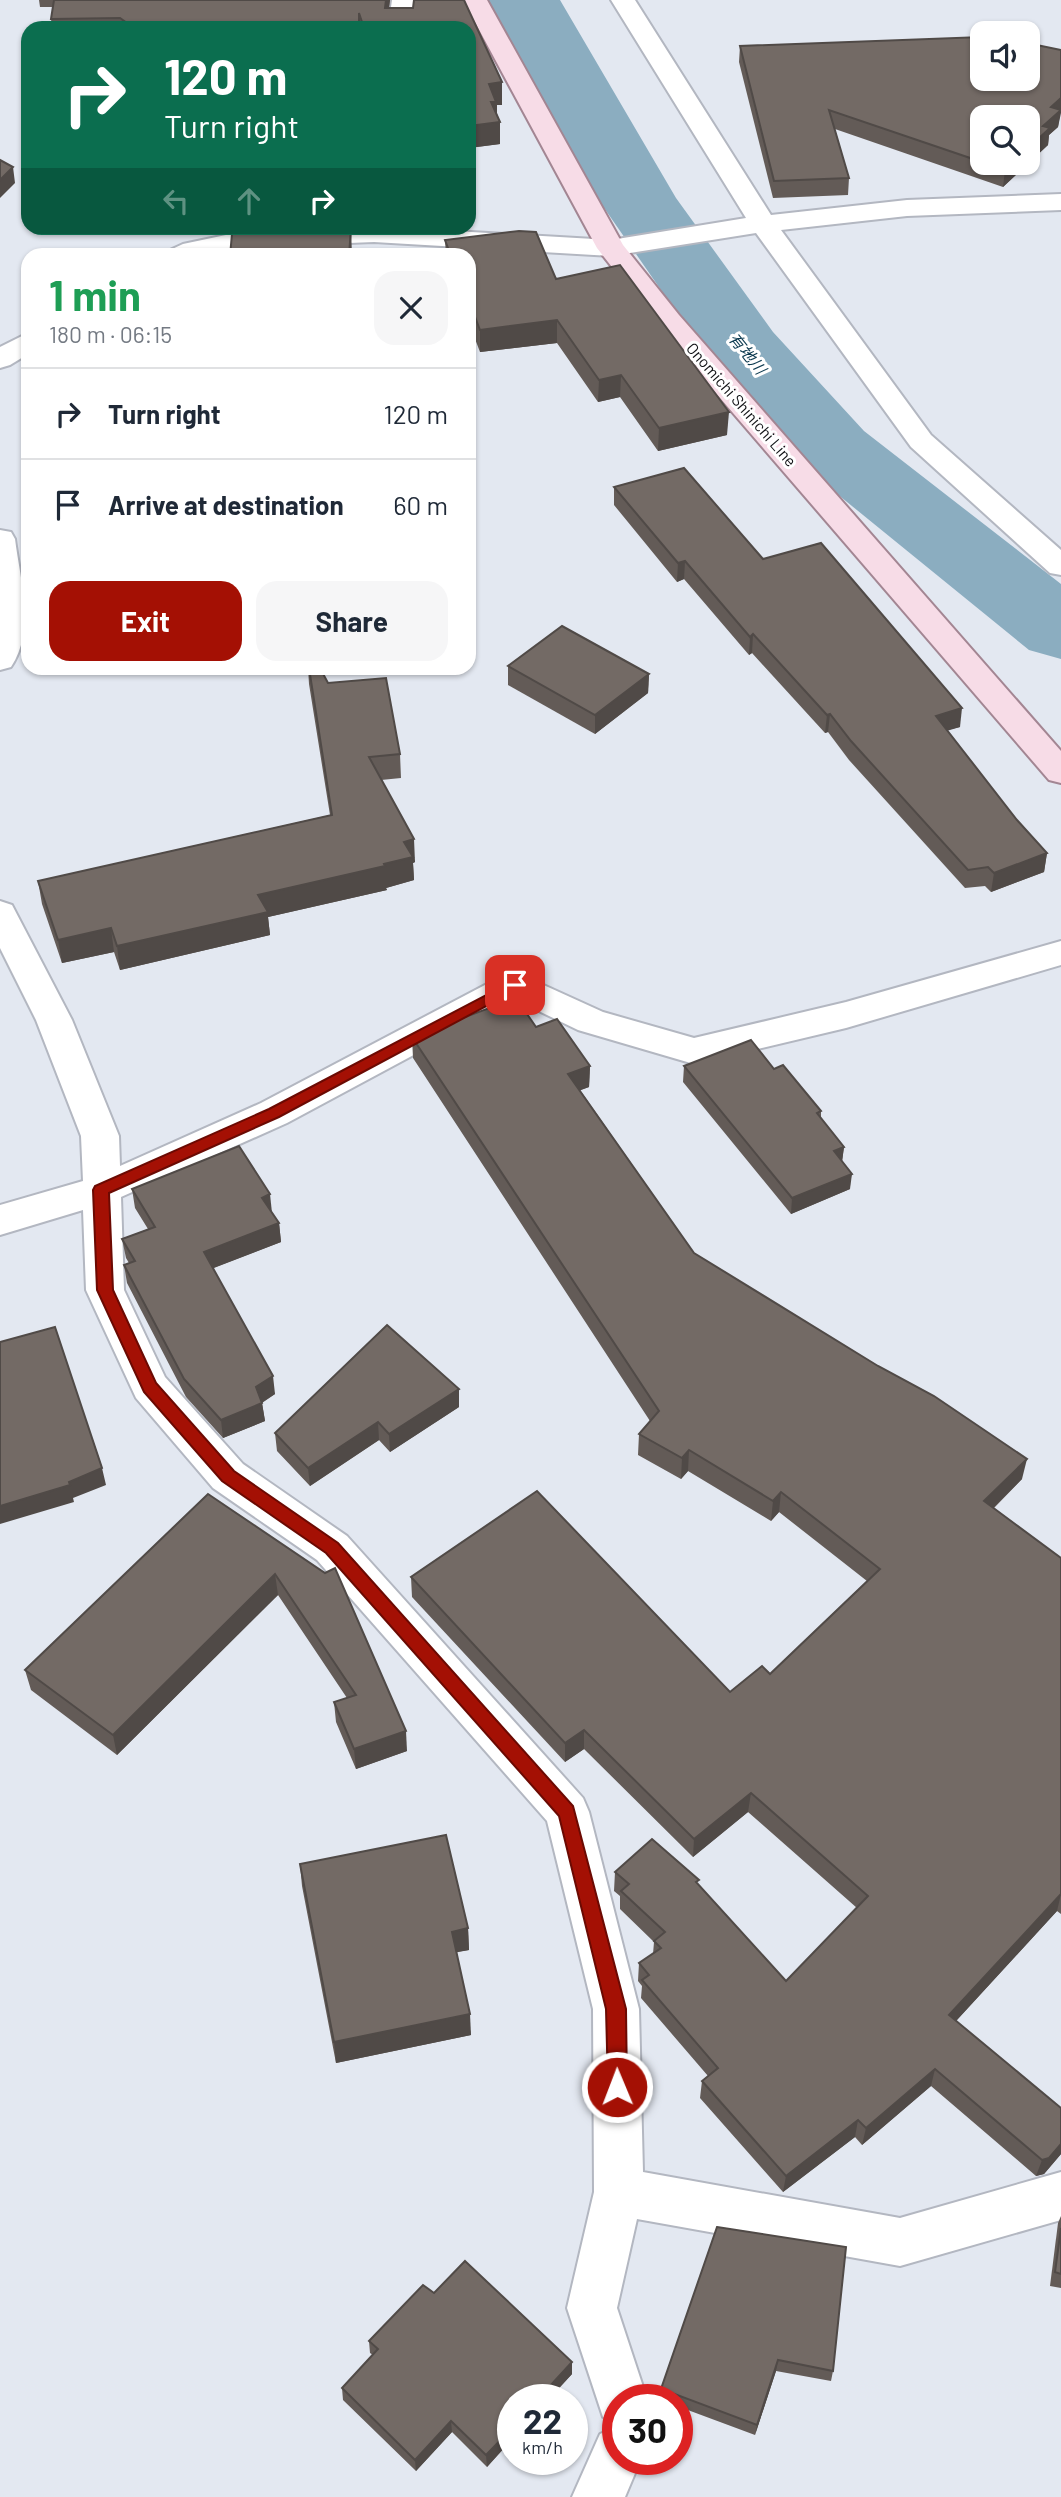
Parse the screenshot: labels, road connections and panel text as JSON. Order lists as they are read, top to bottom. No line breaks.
{"streets":{"main road":["Onomichi Shinichi Line"]},"water":["有地川"],"page":{"turn":["120 m","Turn right"],"heading":["1 min","180 m · 06:15"],"list":[{"name":"Turn right","value":"120 m"},{"name":"Arrive at destination","value":"60 m"}],"buttons":["Exit","Share"],"speed":"22 km/h","limit":"30"}}
